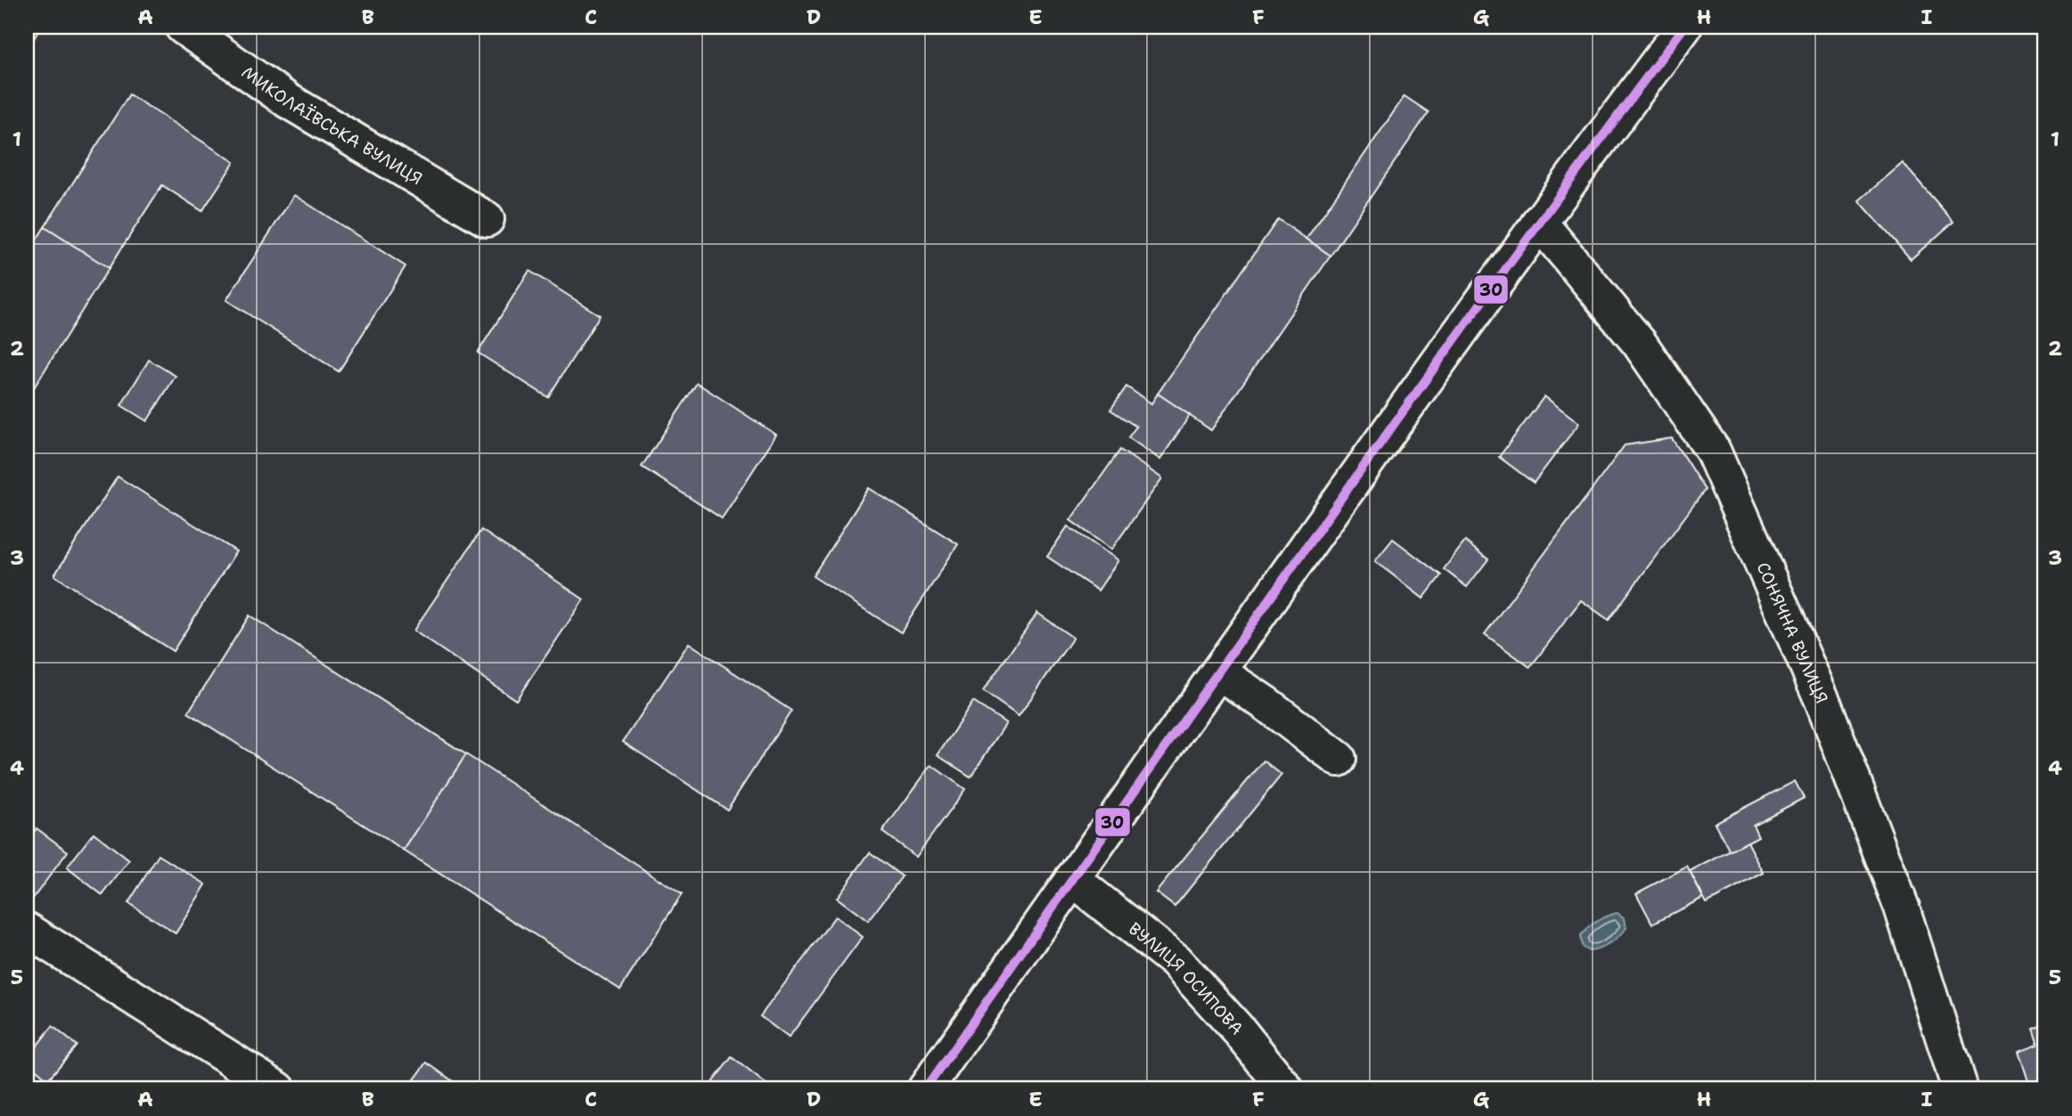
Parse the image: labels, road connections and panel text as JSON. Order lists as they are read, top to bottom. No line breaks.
{"streets":{"main road":["МИКОЛАЇВСЬКА ВУЛИЦЯ","СОНЯЧНА ВУЛИЦЯ","ВУЛИЦЯ ОСИПОВА"]},"lines":["transit line 30"],"grid":{"columns":["A","B","C","D","E","F","G","H","I"],"rows":["1","2","3","4","5"]}}
